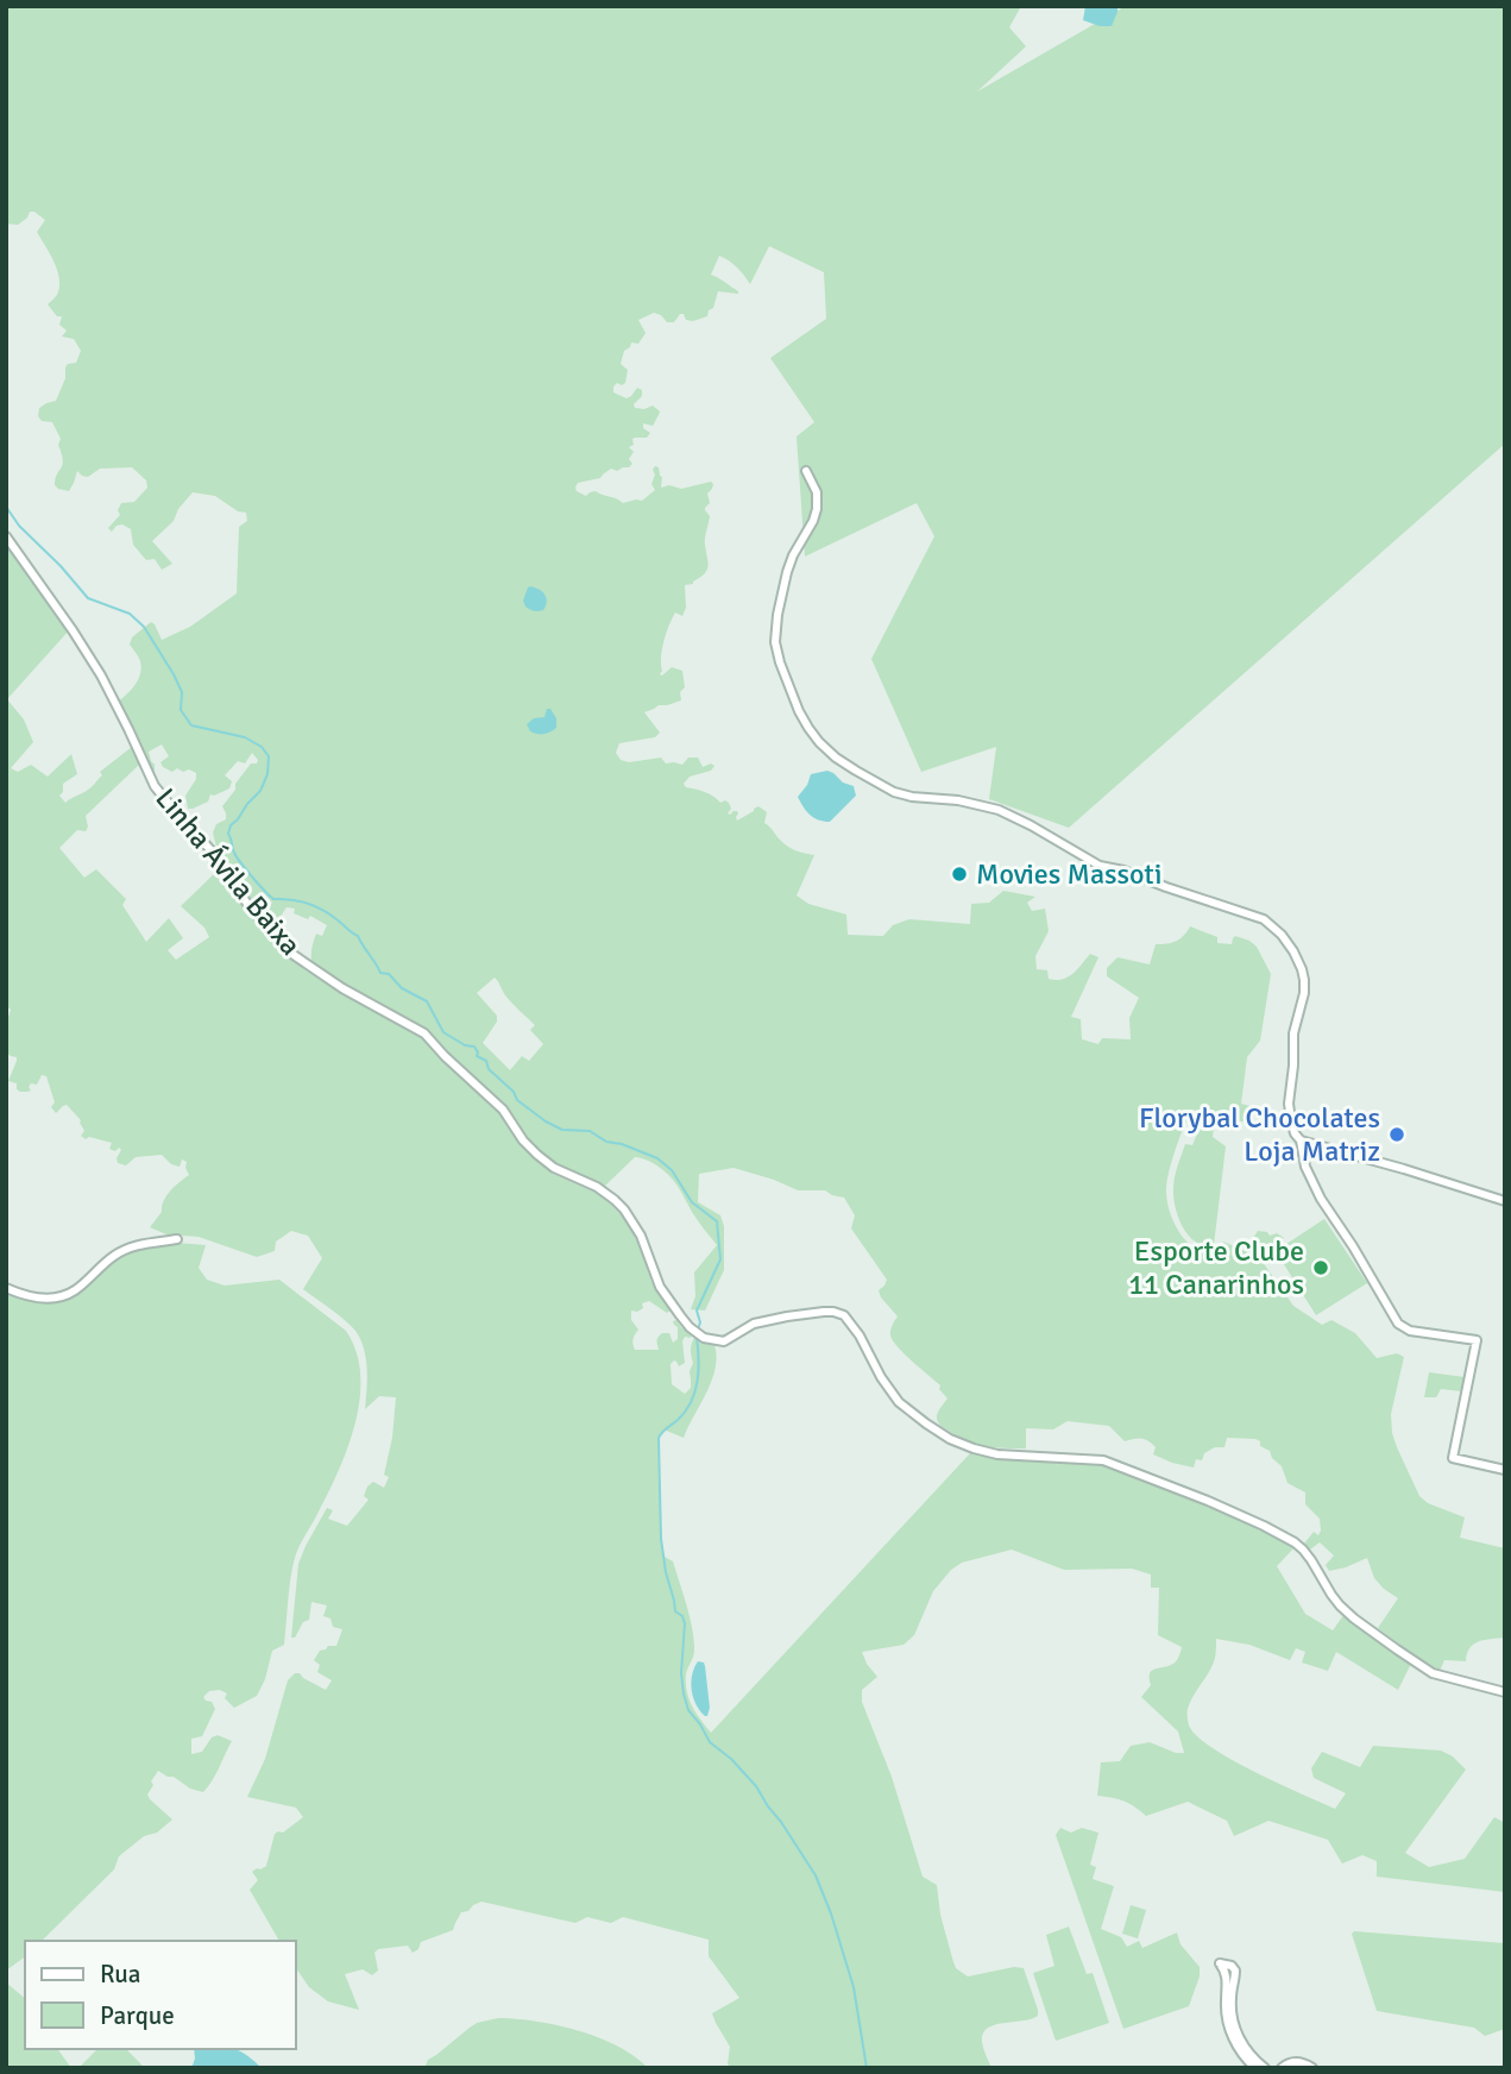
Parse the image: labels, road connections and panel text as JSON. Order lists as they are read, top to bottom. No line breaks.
{"streets":{"street":["Linha Ávila Baixa"]},"places":["Movies Massoti","Florybal Chocolates Loja Matriz","Esporte Clube 11 Canarinhos"],"legend":["Rua","Parque"]}
